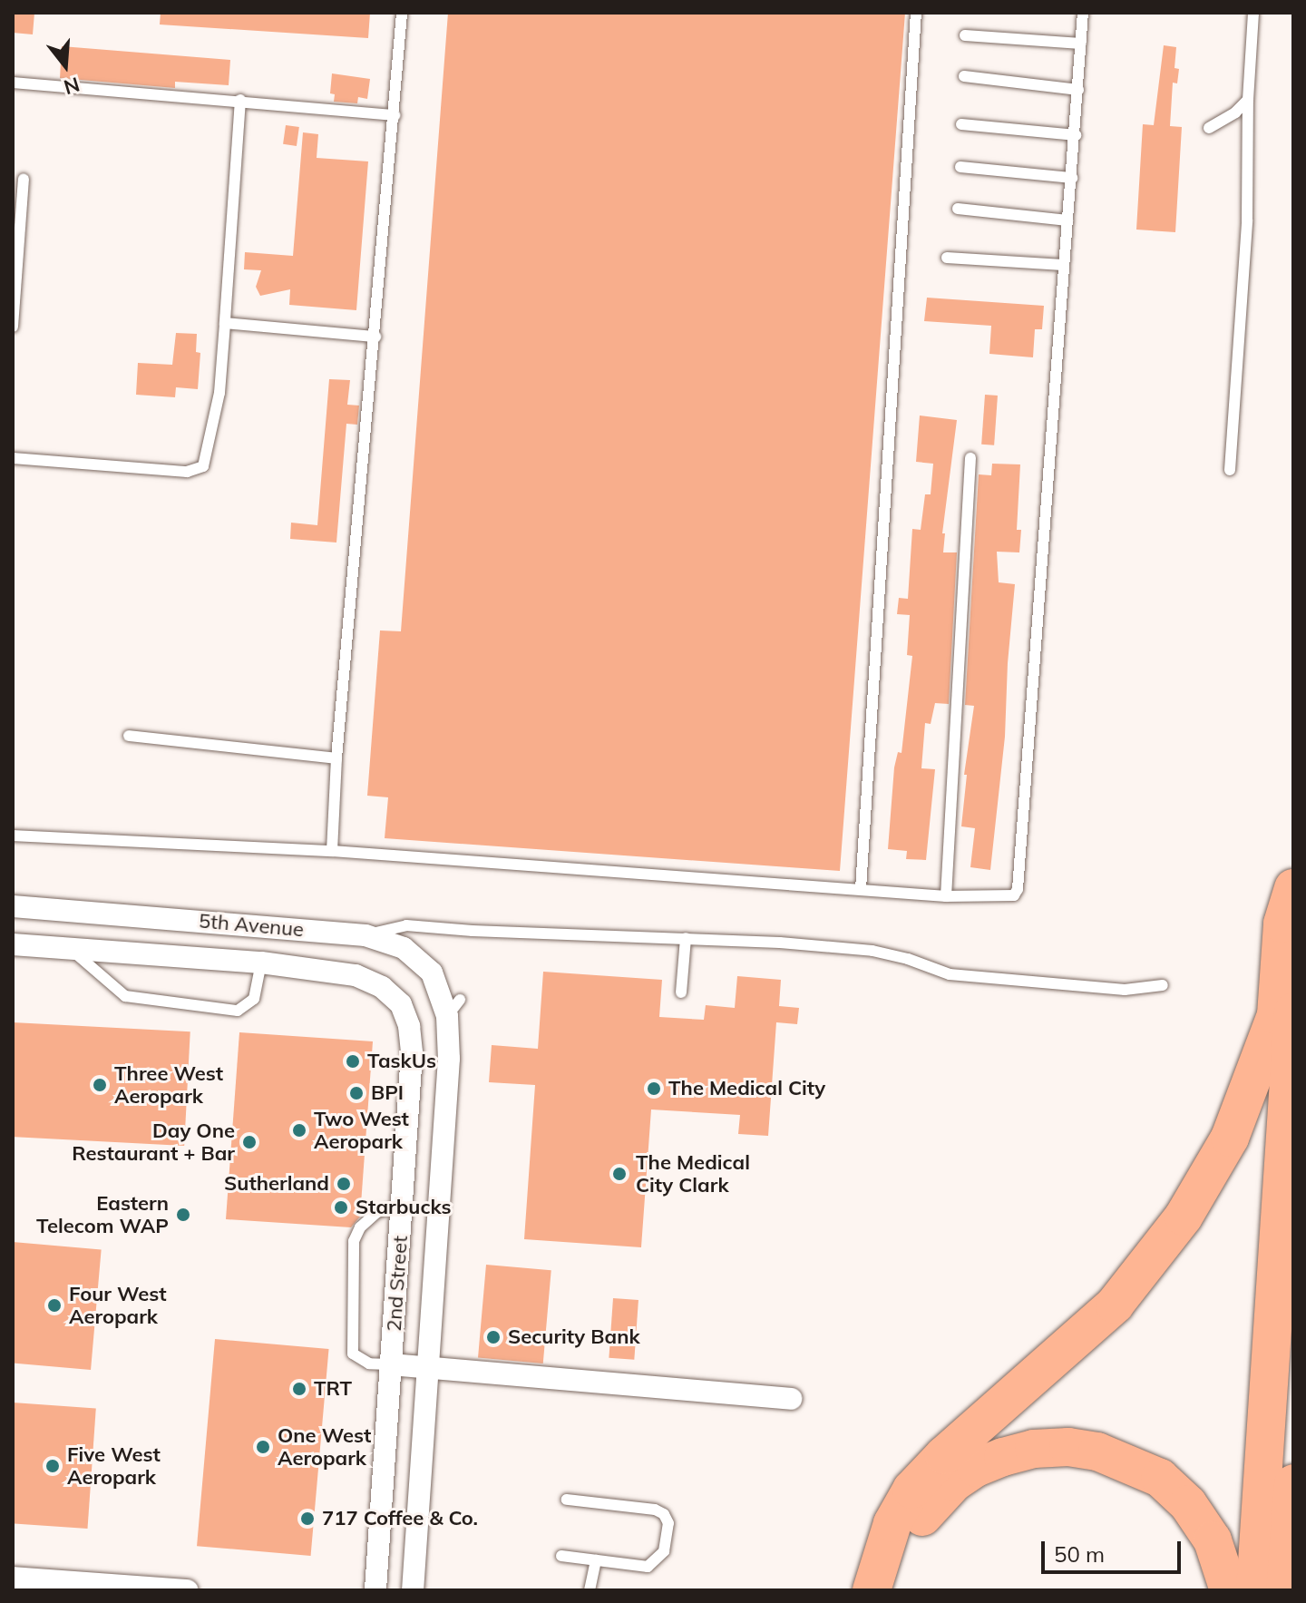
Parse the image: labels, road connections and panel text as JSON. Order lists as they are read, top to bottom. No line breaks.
{"streets":{"street":["5th Avenue","2nd Street"]},"crossings":[["5th Avenue","2nd Street"]],"places":["TaskUs","Three West Aeropark","The Medical City","BPI","Two West Aeropark","Day One Restaurant + Bar","The Medical City Clark","Sutherland","Starbucks","Eastern Telecom WAP","Four West Aeropark","Security Bank","TRT","One West Aeropark","Five West Aeropark","717 Coffee & Co."],"scale_bar":"50 m","north":"bottom"}
